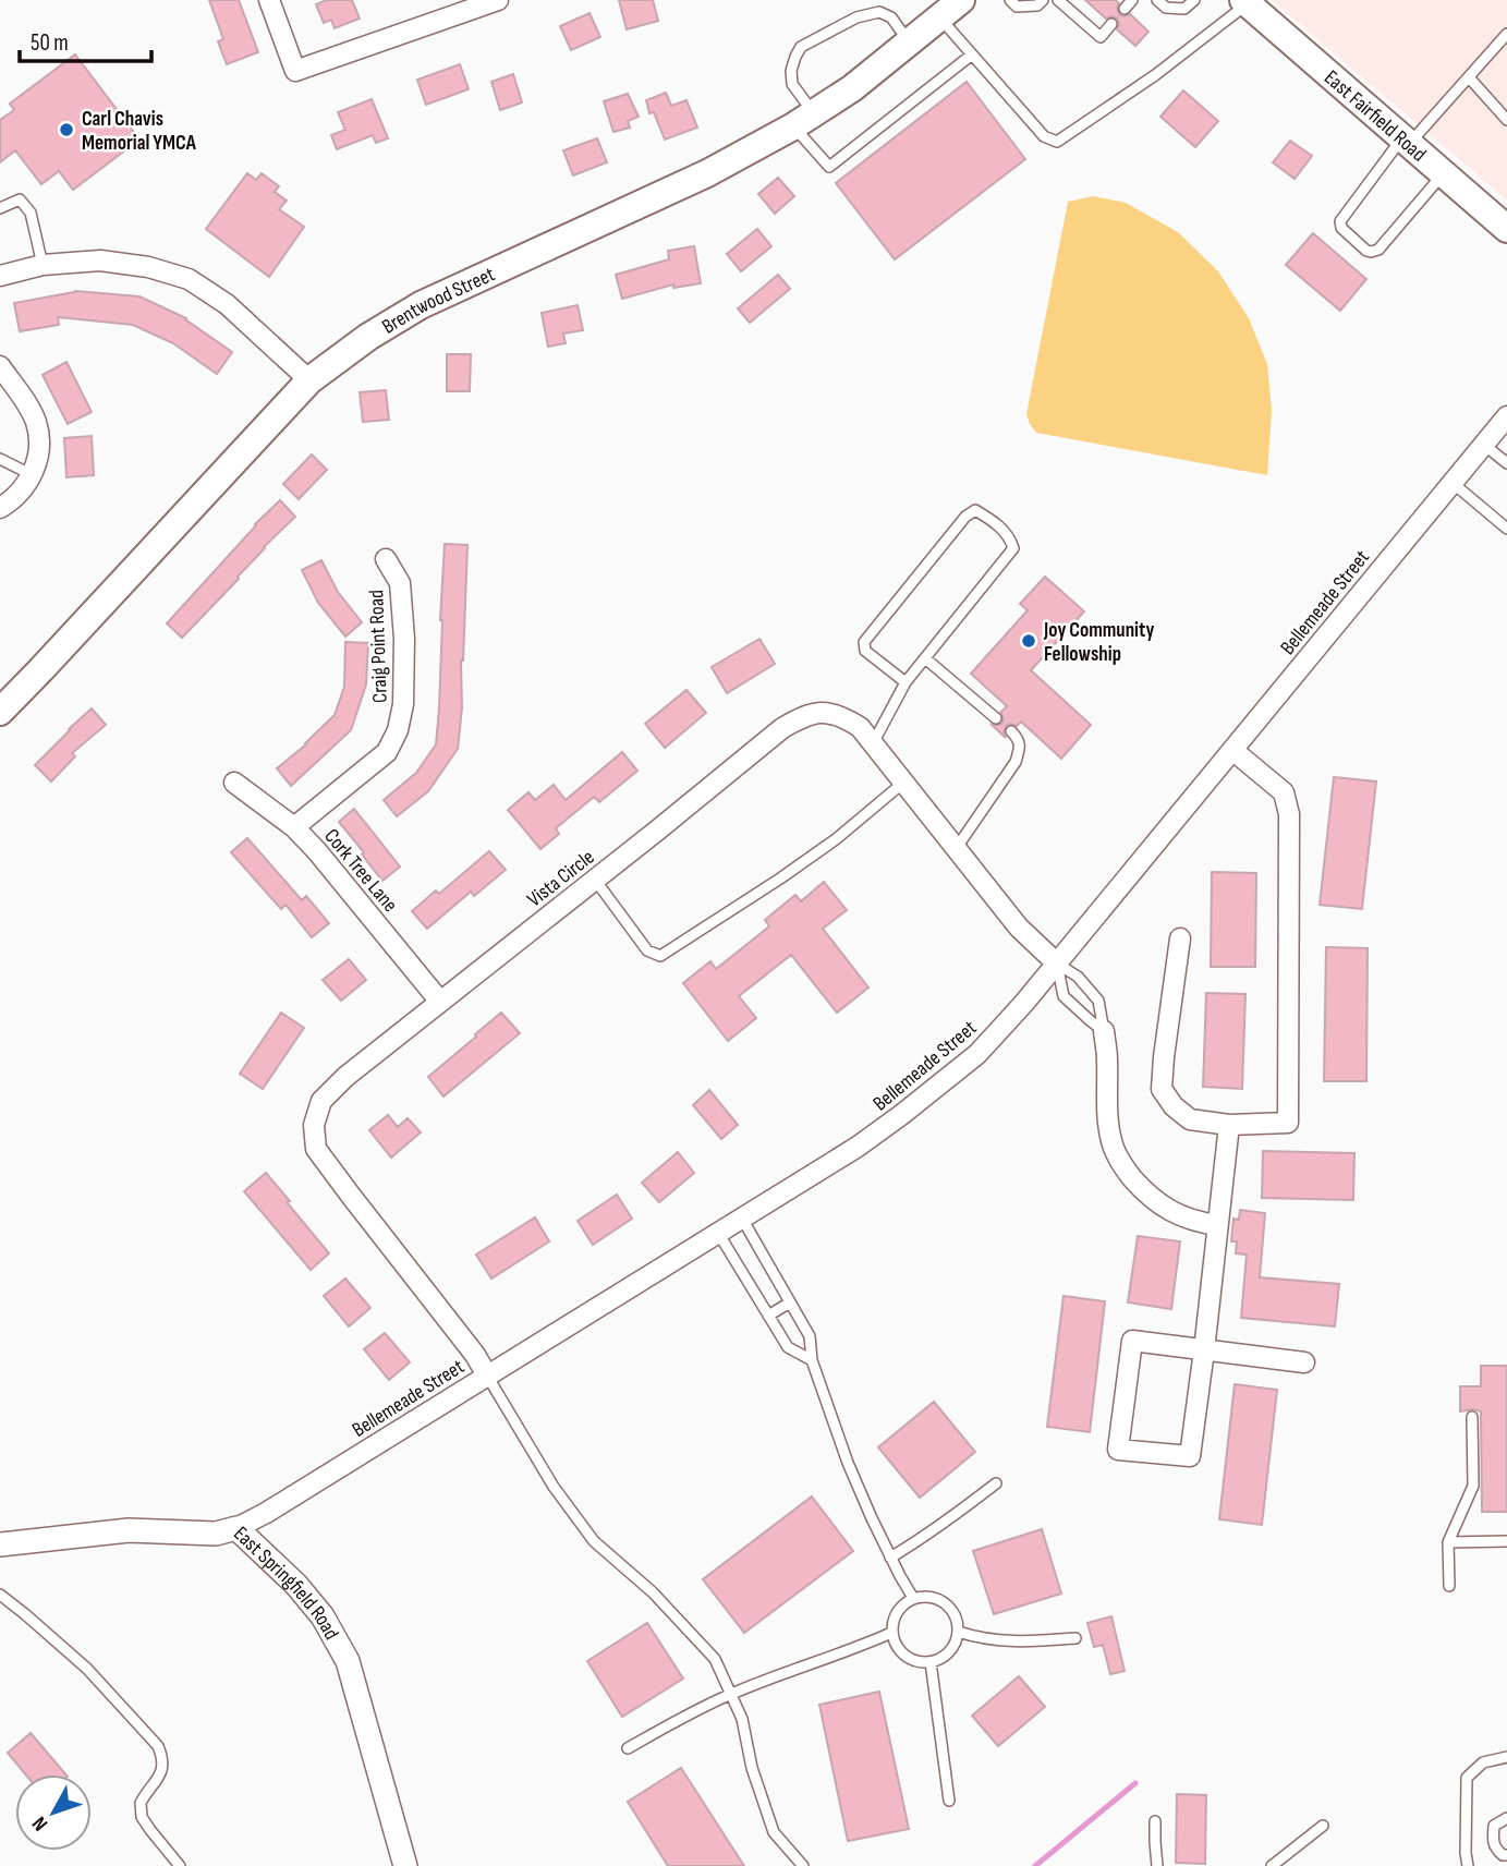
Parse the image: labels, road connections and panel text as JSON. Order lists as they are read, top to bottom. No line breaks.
{"streets":{"main road":["East Fairfield Road","Brentwood Street"],"street":["Bellemeade Street","Craig Point Road","Cork Tree Lane","Vista Circle","East Springfield Road"]},"crossings":[["Bellemeade Street","Vista Circle"],["Bellemeade Street","East Springfield Road"],["Craig Point Road","Cork Tree Lane"],["Cork Tree Lane","Vista Circle"]],"places":["Carl Chavis Memorial YMCA","Joy Community Fellowship"],"scale_bar":"50 m","north":"bottom left"}
